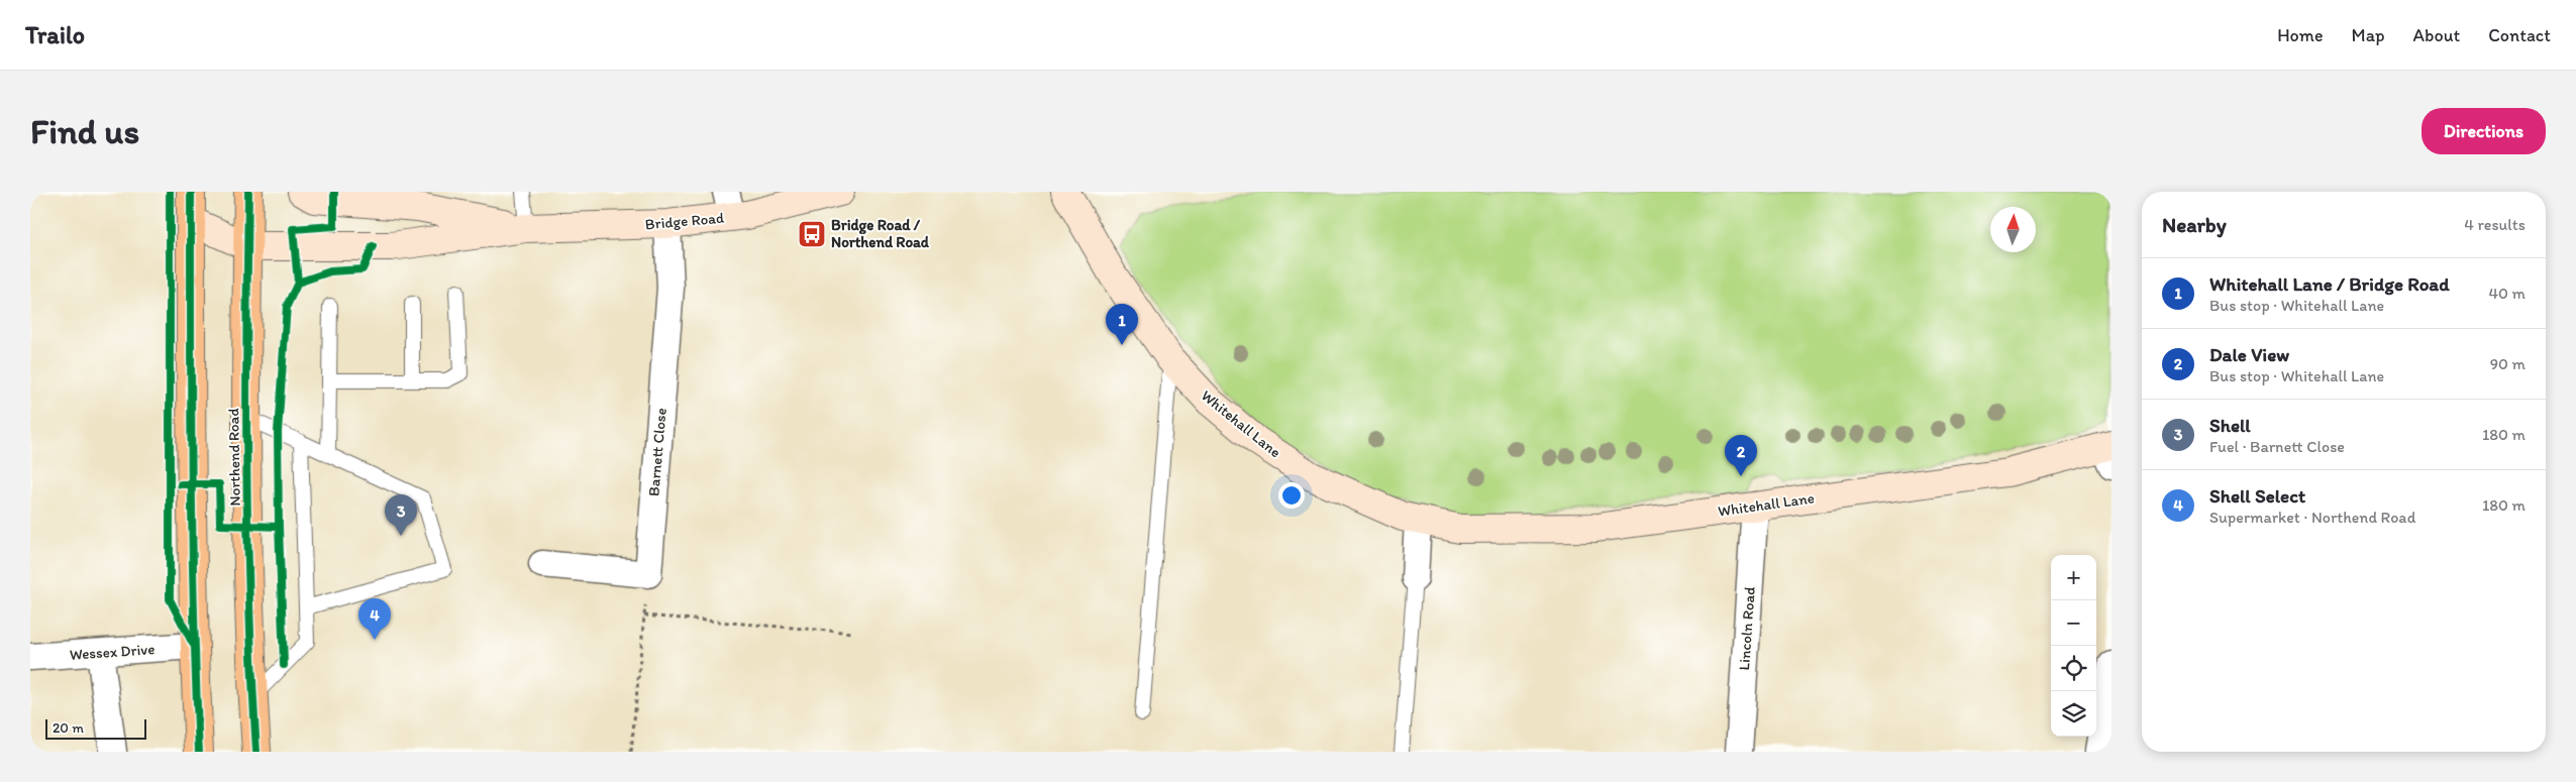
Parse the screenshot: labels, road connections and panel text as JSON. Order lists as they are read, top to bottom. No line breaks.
{"streets":{"main road":["Northend Road"],"street":["Bridge Road","Whitehall Lane","Barnett Close","Lincoln Road","Wessex Drive"]},"crossings":[["Bridge Road","Barnett Close"],["Bridge Road","Northend Road"],["Whitehall Lane","Lincoln Road"]],"places":{"bus stop":["Bridge Road / Northend Road"]},"scale_bar":"20 m","north":"top","page":{"header":"Trailo","nav":["Home","Map","About","Contact"],"buttons":"Directions","title":"Find us","heading":["Nearby","4 results"],"list":[{"mark":"1","name":"Whitehall Lane / Bridge Road","note":"Bus stop · Whitehall Lane","value":"40 m"},{"mark":"2","name":"Dale View","note":"Bus stop · Whitehall Lane","value":"90 m"},{"mark":"3","name":"Shell","note":"Fuel · Barnett Close","value":"180 m"},{"mark":"4","name":"Shell Select","note":"Supermarket · Northend Road","value":"180 m"}],"pins":["1","2","3","4"],"map_buttons":["+","−"],"scale":"20 m"}}
